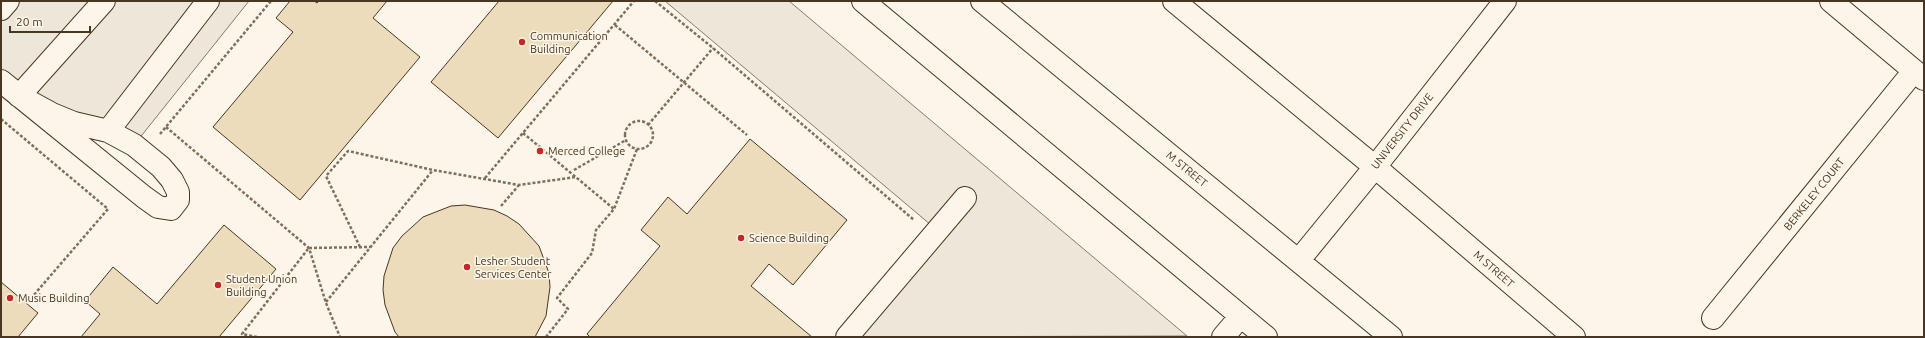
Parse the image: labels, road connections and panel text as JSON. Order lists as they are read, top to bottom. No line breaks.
{"streets":{"street":["UNIVERSITY DRIVE","M STREET","BERKELEY COURT"]},"crossings":[["UNIVERSITY DRIVE","M STREET"]],"places":["Communication Building","Merced College","Science Building","Lesher Student Services Center","Student Union Building","Music Building"],"scale_bar":"20 m"}
